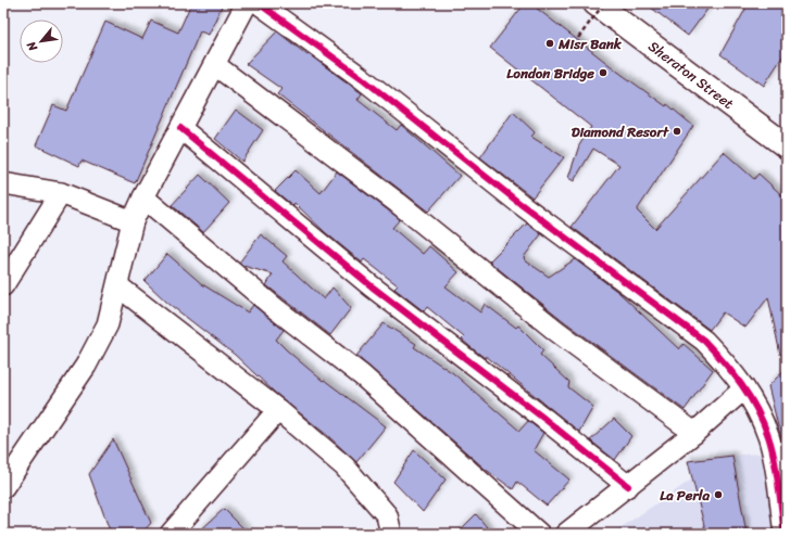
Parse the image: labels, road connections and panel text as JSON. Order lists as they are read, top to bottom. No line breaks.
{"streets":{"street":["Sheraton Street"]},"places":["Misr Bank","London Bridge","Diamond Resort","La Perla"],"north":"bottom left"}
